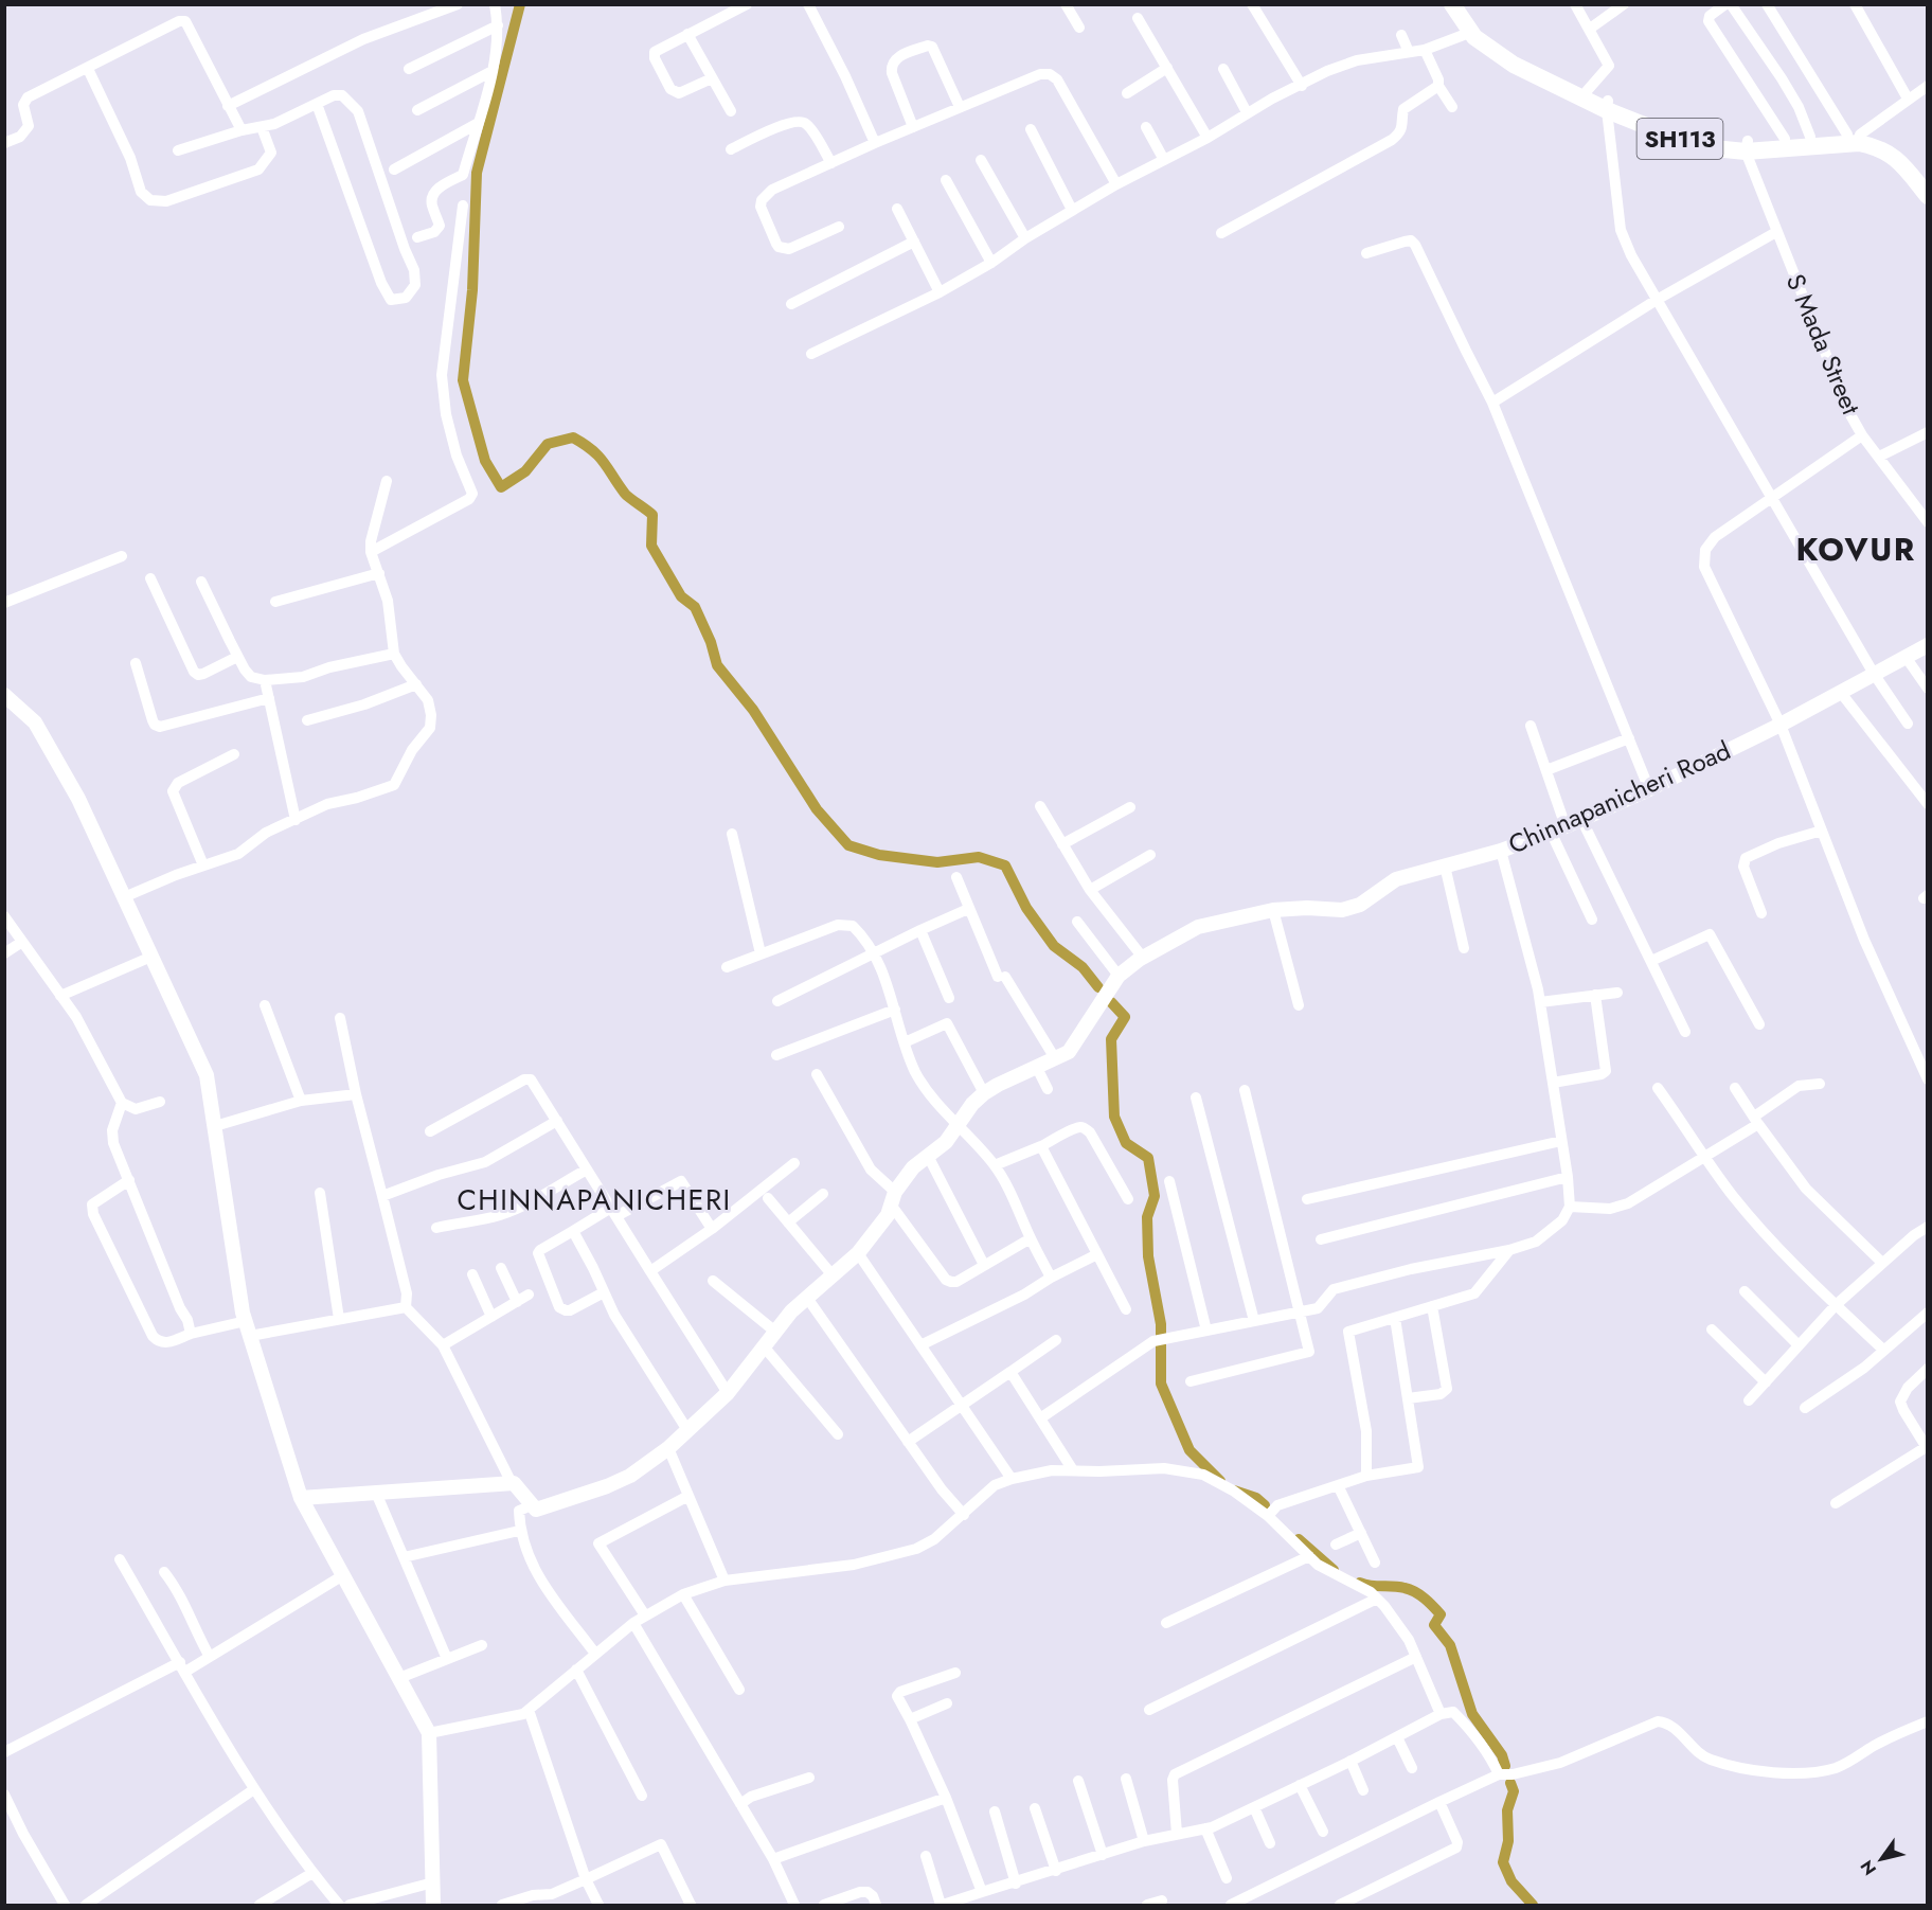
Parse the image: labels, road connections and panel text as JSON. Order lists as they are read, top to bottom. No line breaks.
{"streets":{"main road":["SH113"],"street":["S Mada Street","Chinnapanicheri Road"]},"crossings":[["SH113","S Mada Street"]],"districts":["KOVUR","CHINNAPANICHERI"],"north":"bottom left"}
